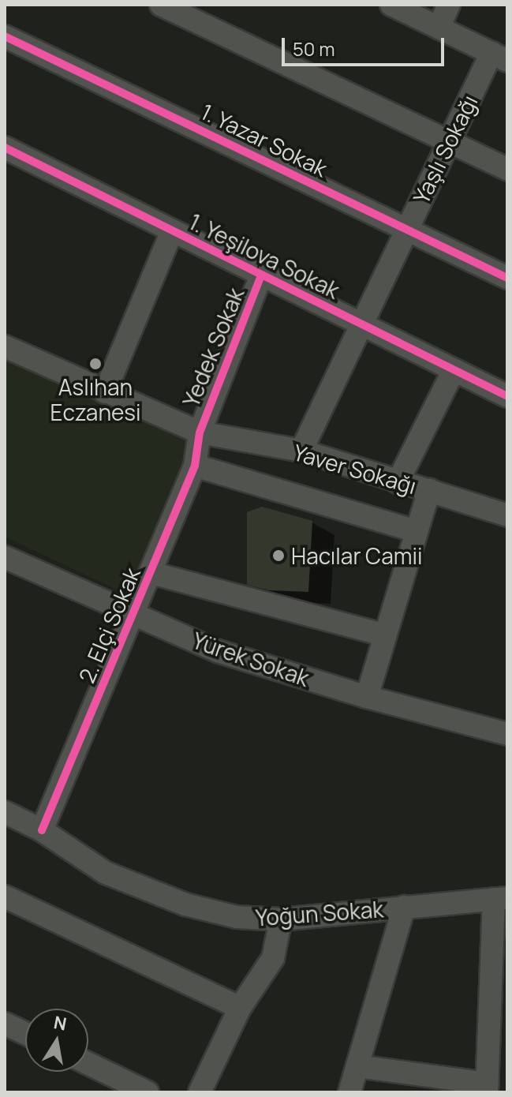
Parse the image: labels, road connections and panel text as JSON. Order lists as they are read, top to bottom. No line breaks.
{"streets":{"street":["1. Yazar Sokak","Yaşlı Sokağı","1. Yeşilova Sokak","Yedek Sokak","Yaver Sokağı","2. Elçi Sokak","Yürek Sokak","Yoğun Sokak"]},"crossings":[["1. Yazar Sokak","Yaşlı Sokağı"],["Yaşlı Sokağı","1. Yeşilova Sokak"],["Yaşlı Sokağı","Yaver Sokağı"],["1. Yeşilova Sokak","Yedek Sokak"],["Yedek Sokak","Yaver Sokağı"],["Yedek Sokak","2. Elçi Sokak"],["Yaver Sokağı","2. Elçi Sokak"],["2. Elçi Sokak","Yürek Sokak"],["2. Elçi Sokak","Yoğun Sokak"]],"places":["Aslıhan Eczanesi","Hacılar Camii"],"scale_bar":"50 m","north":"top"}
